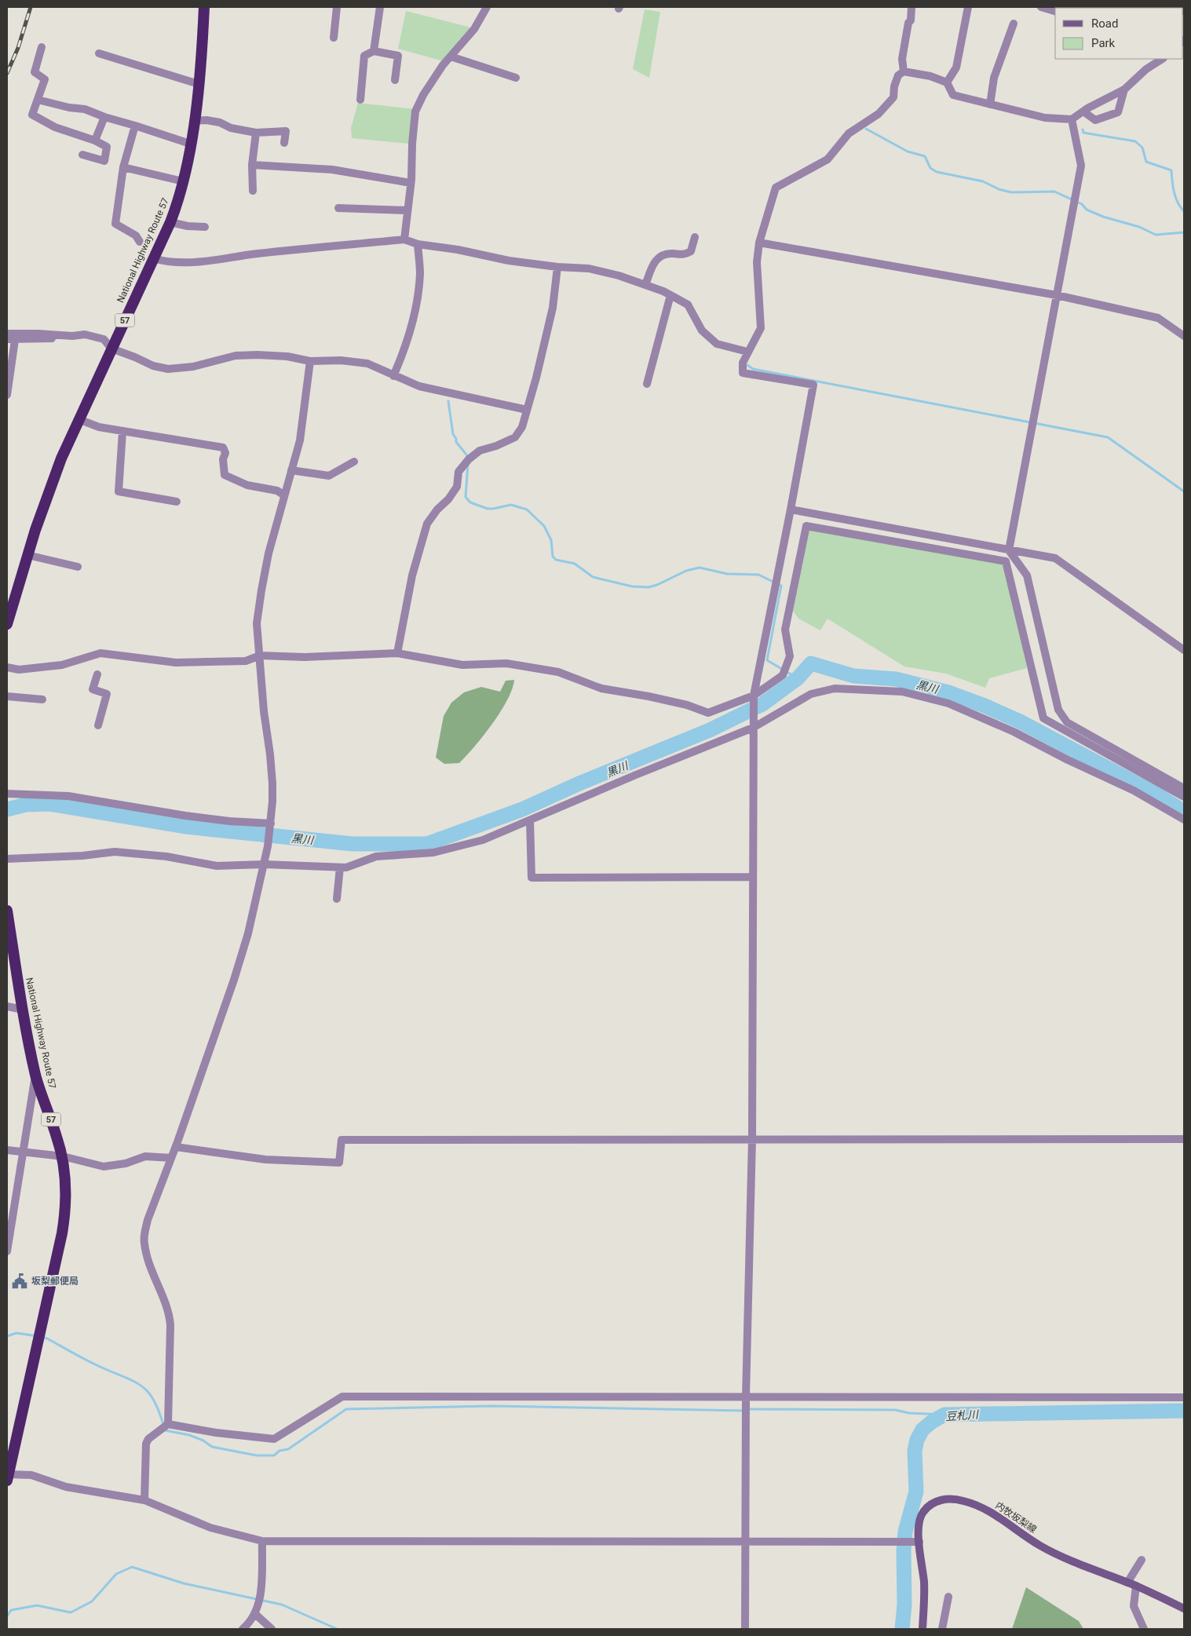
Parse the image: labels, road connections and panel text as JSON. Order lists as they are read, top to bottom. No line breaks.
{"streets":{"highway":["National Highway Route 57","57"],"main road":["内牧坂梨線"]},"water":["黒川","豆札川"],"places":{"public building":["坂梨郵便局"]},"legend":["Road","Park"]}
